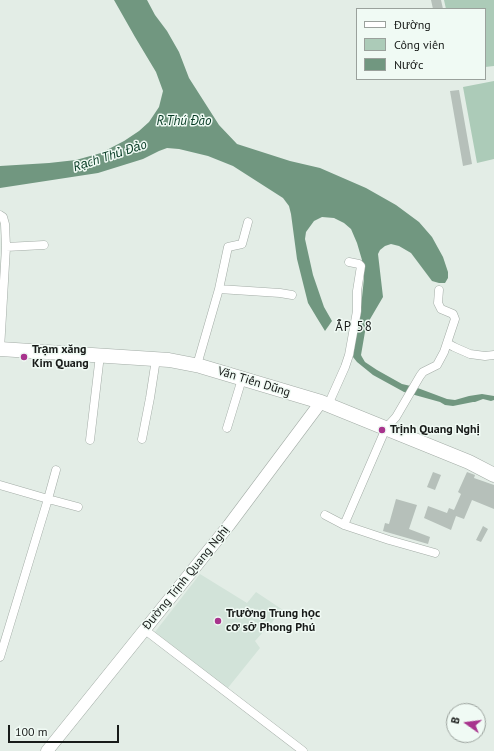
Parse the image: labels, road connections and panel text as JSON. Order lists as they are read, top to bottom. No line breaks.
{"streets":{"highway":["Văn Tiến Dũng"],"main road":["Đường Trịnh Quang Nghị"]},"crossings":[["Văn Tiến Dũng","Đường Trịnh Quang Nghị"]],"districts":["ẤP 58"],"water":["R.Thú Đào","Rạch Thủ Đảo"],"places":["Trạm xăng Kim Quang","Trịnh Quang Nghị","Trường Trung học cơ sở Phong Phú"],"legend":["Đường","Công viên","Nước"],"scale_bar":"100 m","north":"left"}
